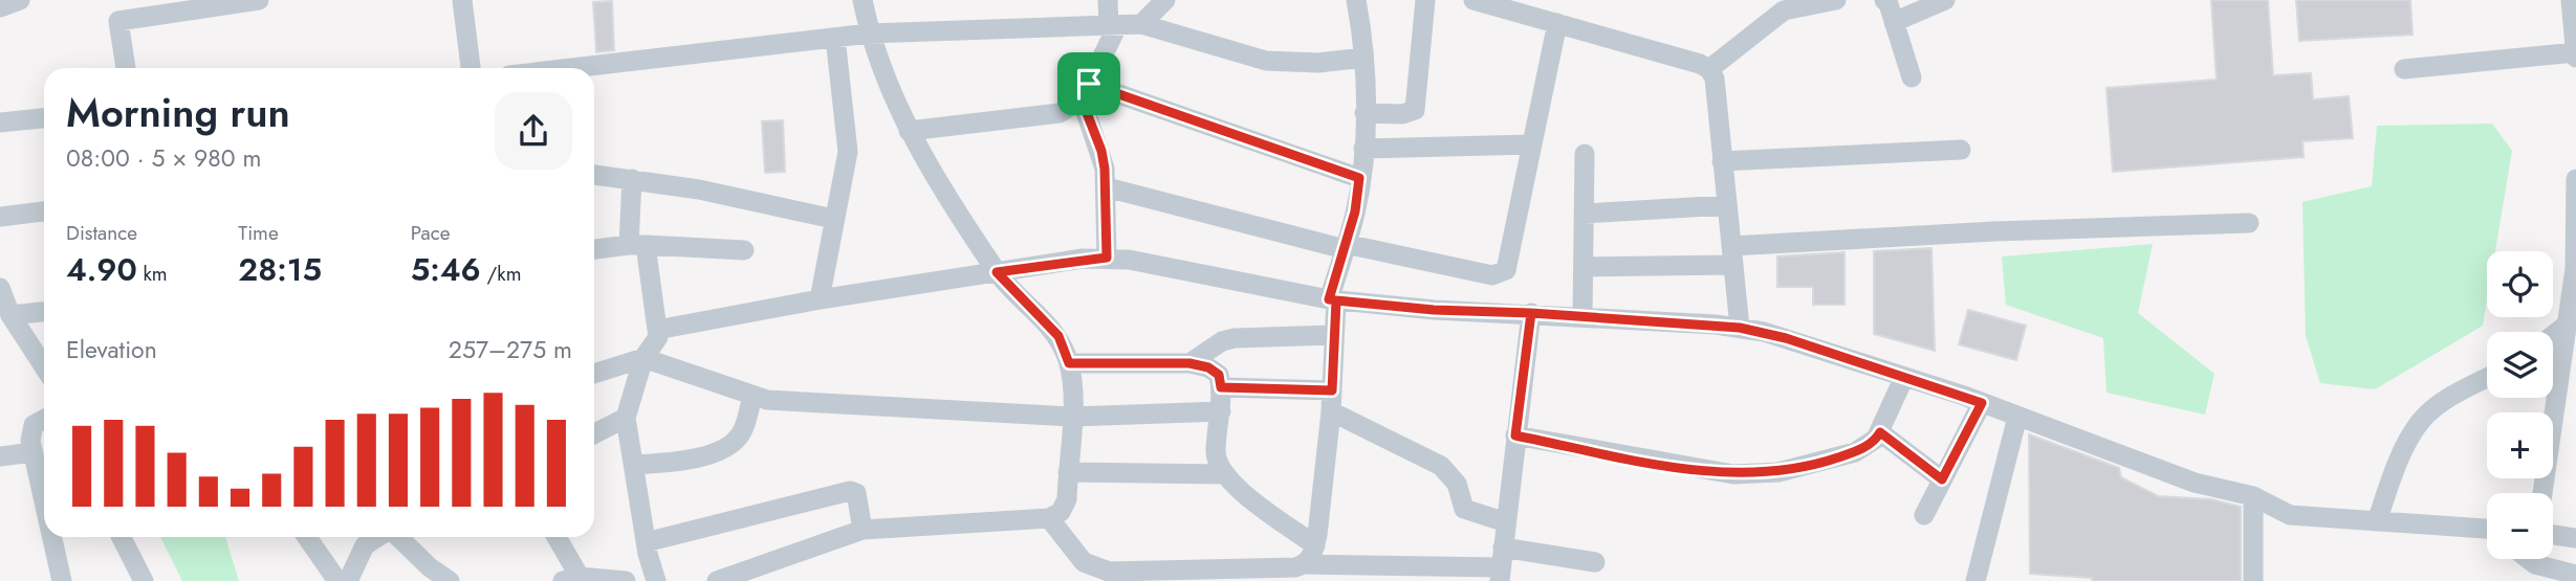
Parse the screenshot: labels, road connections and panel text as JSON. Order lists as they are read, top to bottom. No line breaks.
{"page":{"heading":["Morning run","08:00 · 5 × 980 m"],"stats":[["Distance","4.90 km"],["Time","28:15"],["Pace","5:46 /km"]],"map_buttons":["+","−"],"chart":["Elevation","257–275 m"]}}
